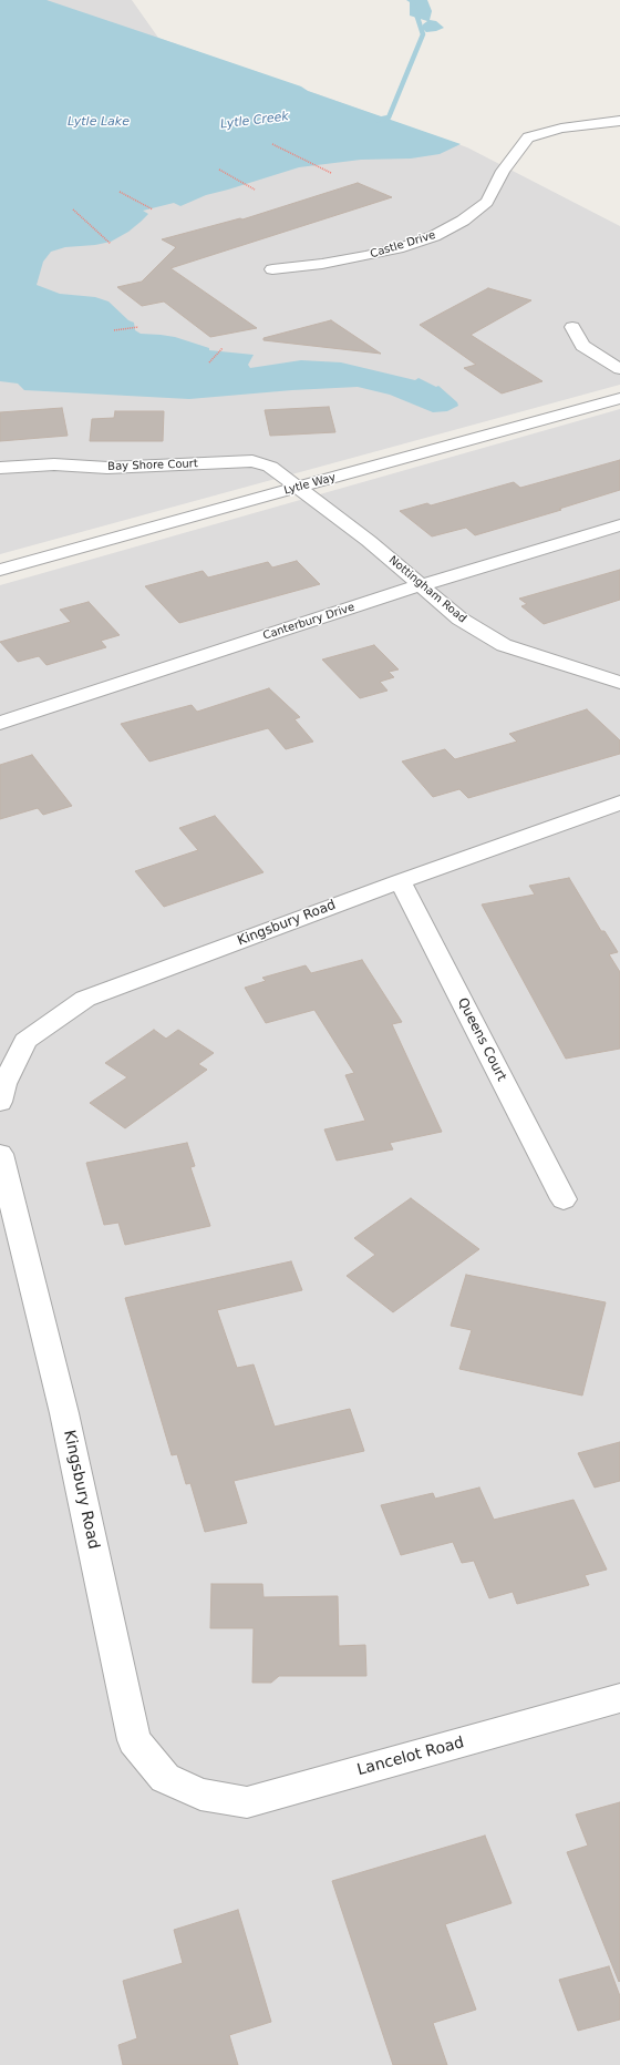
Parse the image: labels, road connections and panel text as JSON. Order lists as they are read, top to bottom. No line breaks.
{"streets":{"street":["Castle Drive","Bay Shore Court","Lytle Way","Nottingham Road","Canterbury Drive","Kingsbury Road","Queens Court","Lancelot Road"]},"crossings":[["Bay Shore Court","Lytle Way"],["Bay Shore Court","Nottingham Road"],["Lytle Way","Nottingham Road"],["Nottingham Road","Canterbury Drive"],["Kingsbury Road","Queens Court"],["Kingsbury Road","Lancelot Road"]],"water":["Lytle Creek","Lytle Lake"]}
